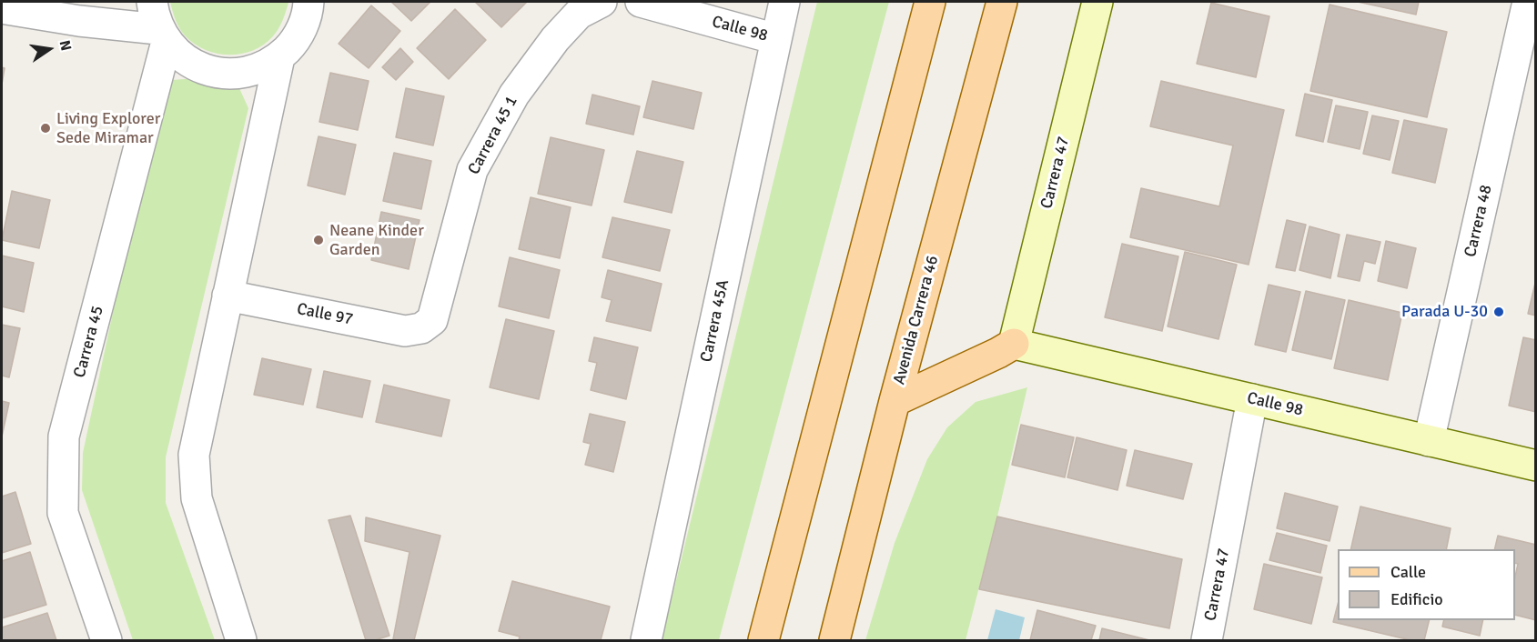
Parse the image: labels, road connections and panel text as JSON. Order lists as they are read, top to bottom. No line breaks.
{"streets":{"main road":["Avenida Carrera 46"],"street":["Calle 98","Carrera 45 1","Carrera 47","Carrera 48","Calle 97","Carrera 45A","Carrera 45"]},"crossings":[["Calle 98","Carrera 47"],["Calle 98","Carrera 48"],["Calle 98","Carrera 45A"],["Carrera 45 1","Calle 97"]],"places":["Living Explorer Sede Miramar","Neane Kinder Garden","Parada U-30"],"legend":["Calle","Edificio"],"north":"right"}
